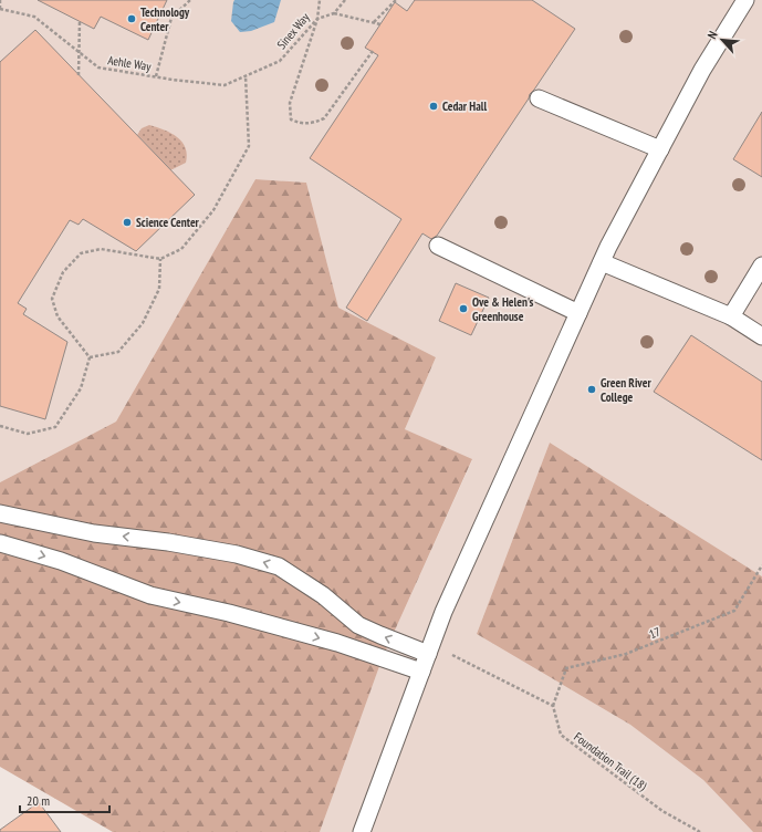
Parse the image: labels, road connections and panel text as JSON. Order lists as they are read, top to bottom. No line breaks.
{"streets":{"path":["Sinex Way","Aehle Way","17","Foundation Trail (18)"]},"crossings":[["Sinex Way","Aehle Way"],["17","Foundation Trail (18)"]],"places":["Technology Center","Cedar Hall","Science Center","Ove & Helen's Greenhouse","Green River College"],"scale_bar":"20 m","north":"top left"}
